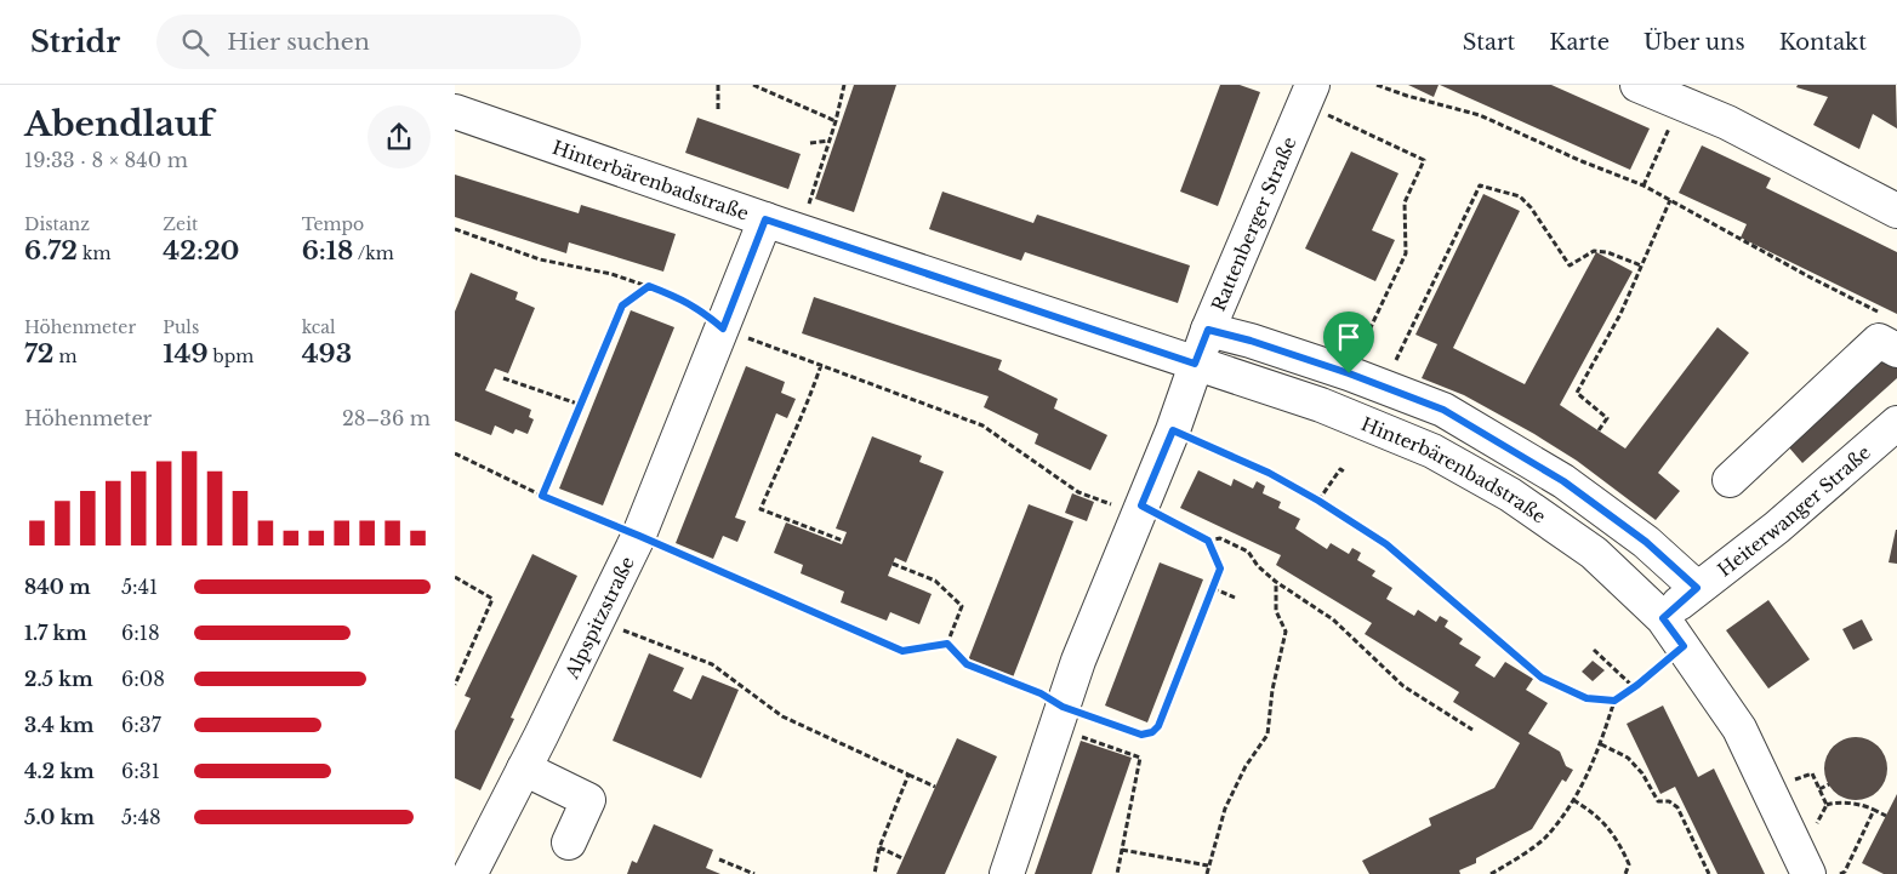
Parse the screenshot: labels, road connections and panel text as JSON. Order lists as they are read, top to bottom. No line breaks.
{"streets":{"street":["Hinterbärenbadstraße","Rattenberger Straße","Heiterwanger Straße","Alpspitzstraße"]},"crossings":[["Hinterbärenbadstraße","Rattenberger Straße"],["Hinterbärenbadstraße","Heiterwanger Straße"],["Hinterbärenbadstraße","Alpspitzstraße"]],"page":{"header":"Stridr","search":"Hier suchen","nav":["Start","Karte","Über uns","Kontakt"],"heading":["Abendlauf","19:33 · 8 × 840 m"],"stats":[["Distanz","6.72 km"],["Zeit","42:20"],["Tempo","6:18 /km"],["Höhenmeter","72 m"],["Puls","149 bpm"],["kcal","493"]],"chart":["Höhenmeter","28–36 m"],"list":[{"name":"840 m","note":"5:41"},{"name":"1.7 km","note":"6:18"},{"name":"2.5 km","note":"6:08"},{"name":"3.4 km","note":"6:37"},{"name":"4.2 km","note":"6:31"},{"name":"5.0 km","note":"5:48"}]}}
